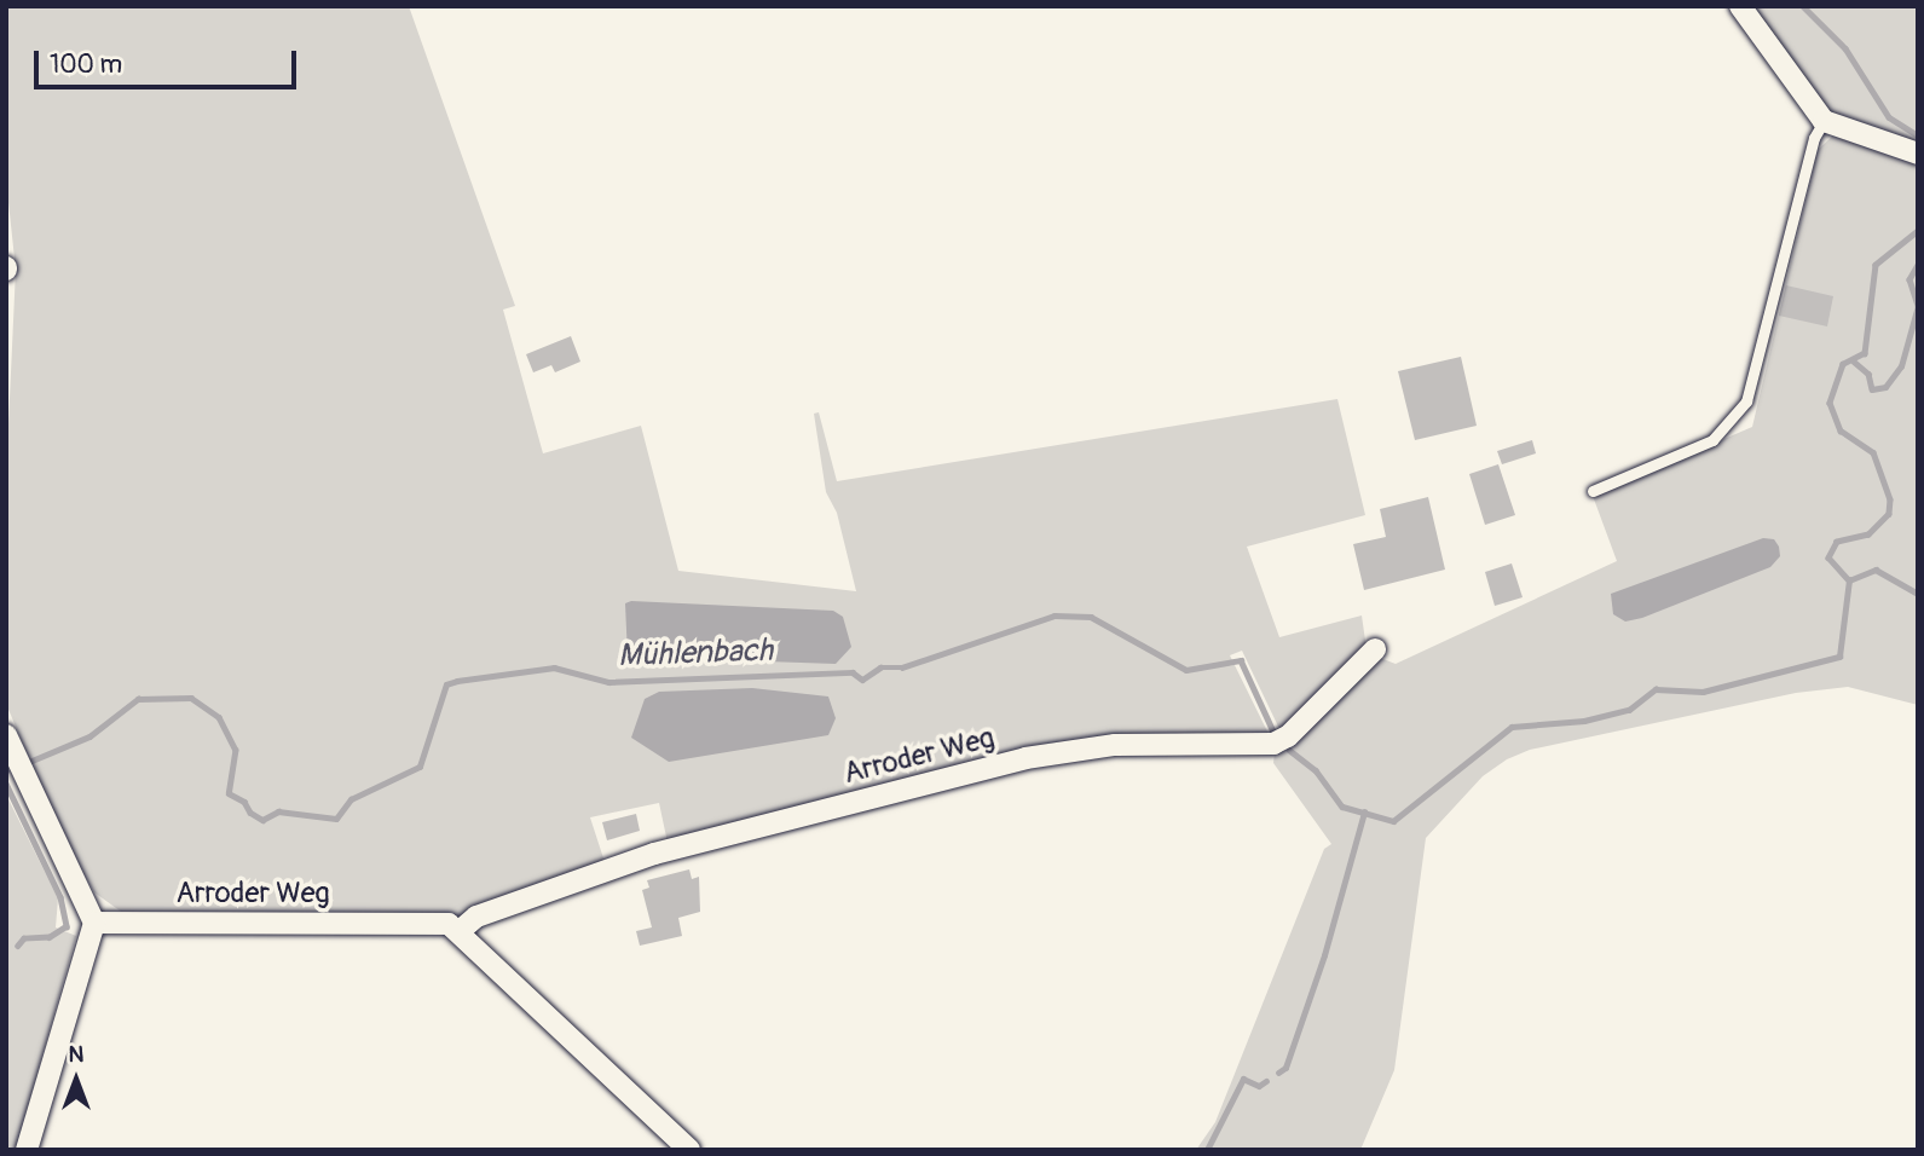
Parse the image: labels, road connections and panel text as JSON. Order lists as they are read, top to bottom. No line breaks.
{"streets":{"street":["Arroder Weg"]},"water":["Mühlenbach"],"scale_bar":"100 m","north":"top"}
